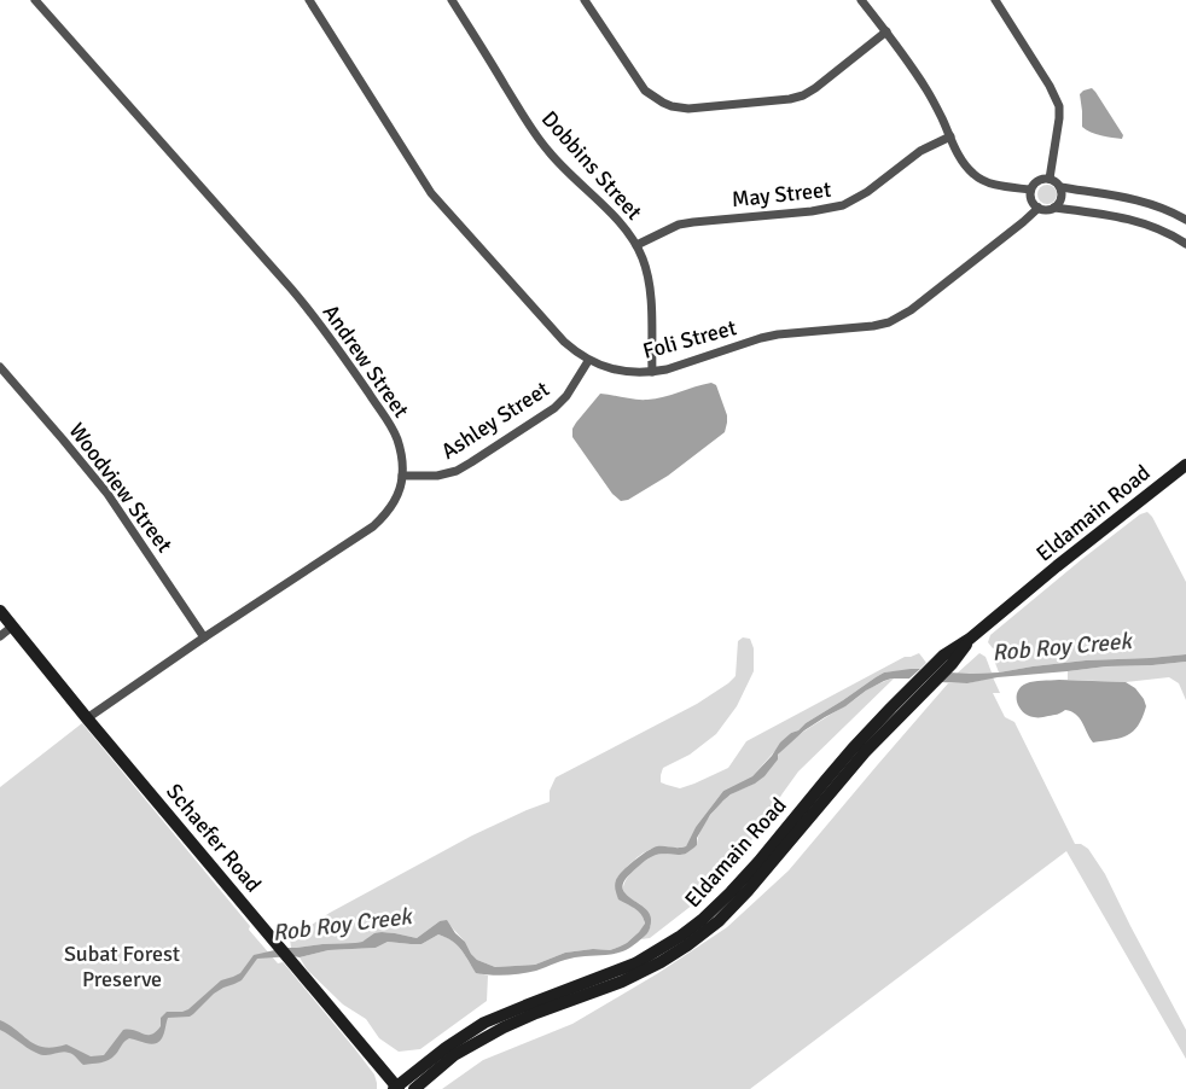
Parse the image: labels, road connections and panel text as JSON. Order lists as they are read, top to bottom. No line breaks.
{"streets":{"main road":["Eldamain Road","Schaefer Road"],"street":["Dobbins Street","May Street","Foli Street","Andrew Street","Ashley Street","Woodview Street"]},"crossings":[["Dobbins Street","May Street"],["Dobbins Street","Foli Street"],["Foli Street","Ashley Street"],["Andrew Street","Ashley Street"],["Andrew Street","Woodview Street"],["Andrew Street","Schaefer Road"],["Eldamain Road","Schaefer Road"]],"water":["Rob Roy Creek"],"parks":["Subat Forest Preserve"]}
